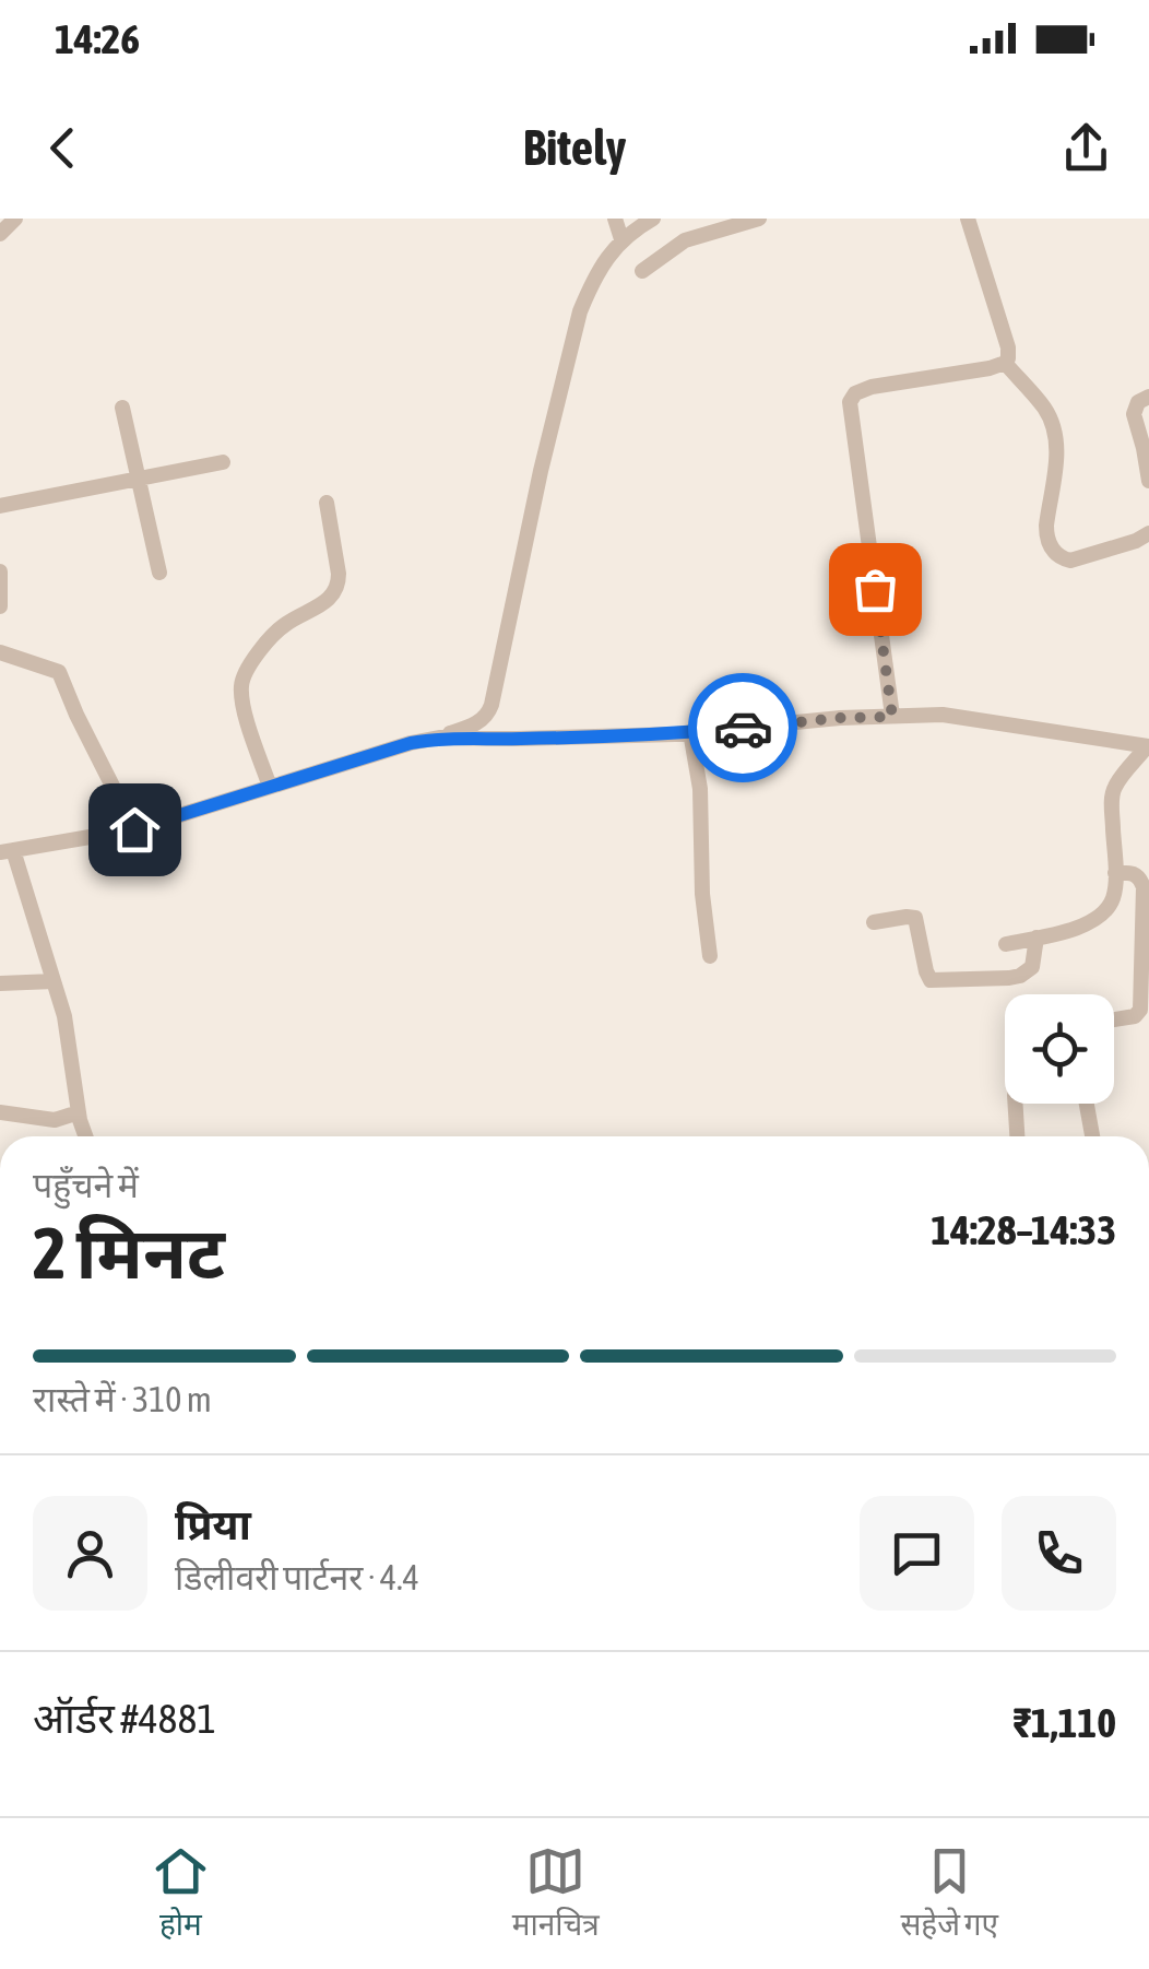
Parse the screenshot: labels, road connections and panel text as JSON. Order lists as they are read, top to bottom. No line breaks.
{"page":{"status":"14:26","header":"Bitely","heading":["2 मिनट","पहुँचने में","14:28–14:33"],"panel":["प्रिया","डिलीवरी पार्टनर · 4.4","ऑर्डर #4881","₹1,110"],"bar":"रास्ते में · 310 m","tabs":["होम","मानचित्र","सहेजे गए"]}}
